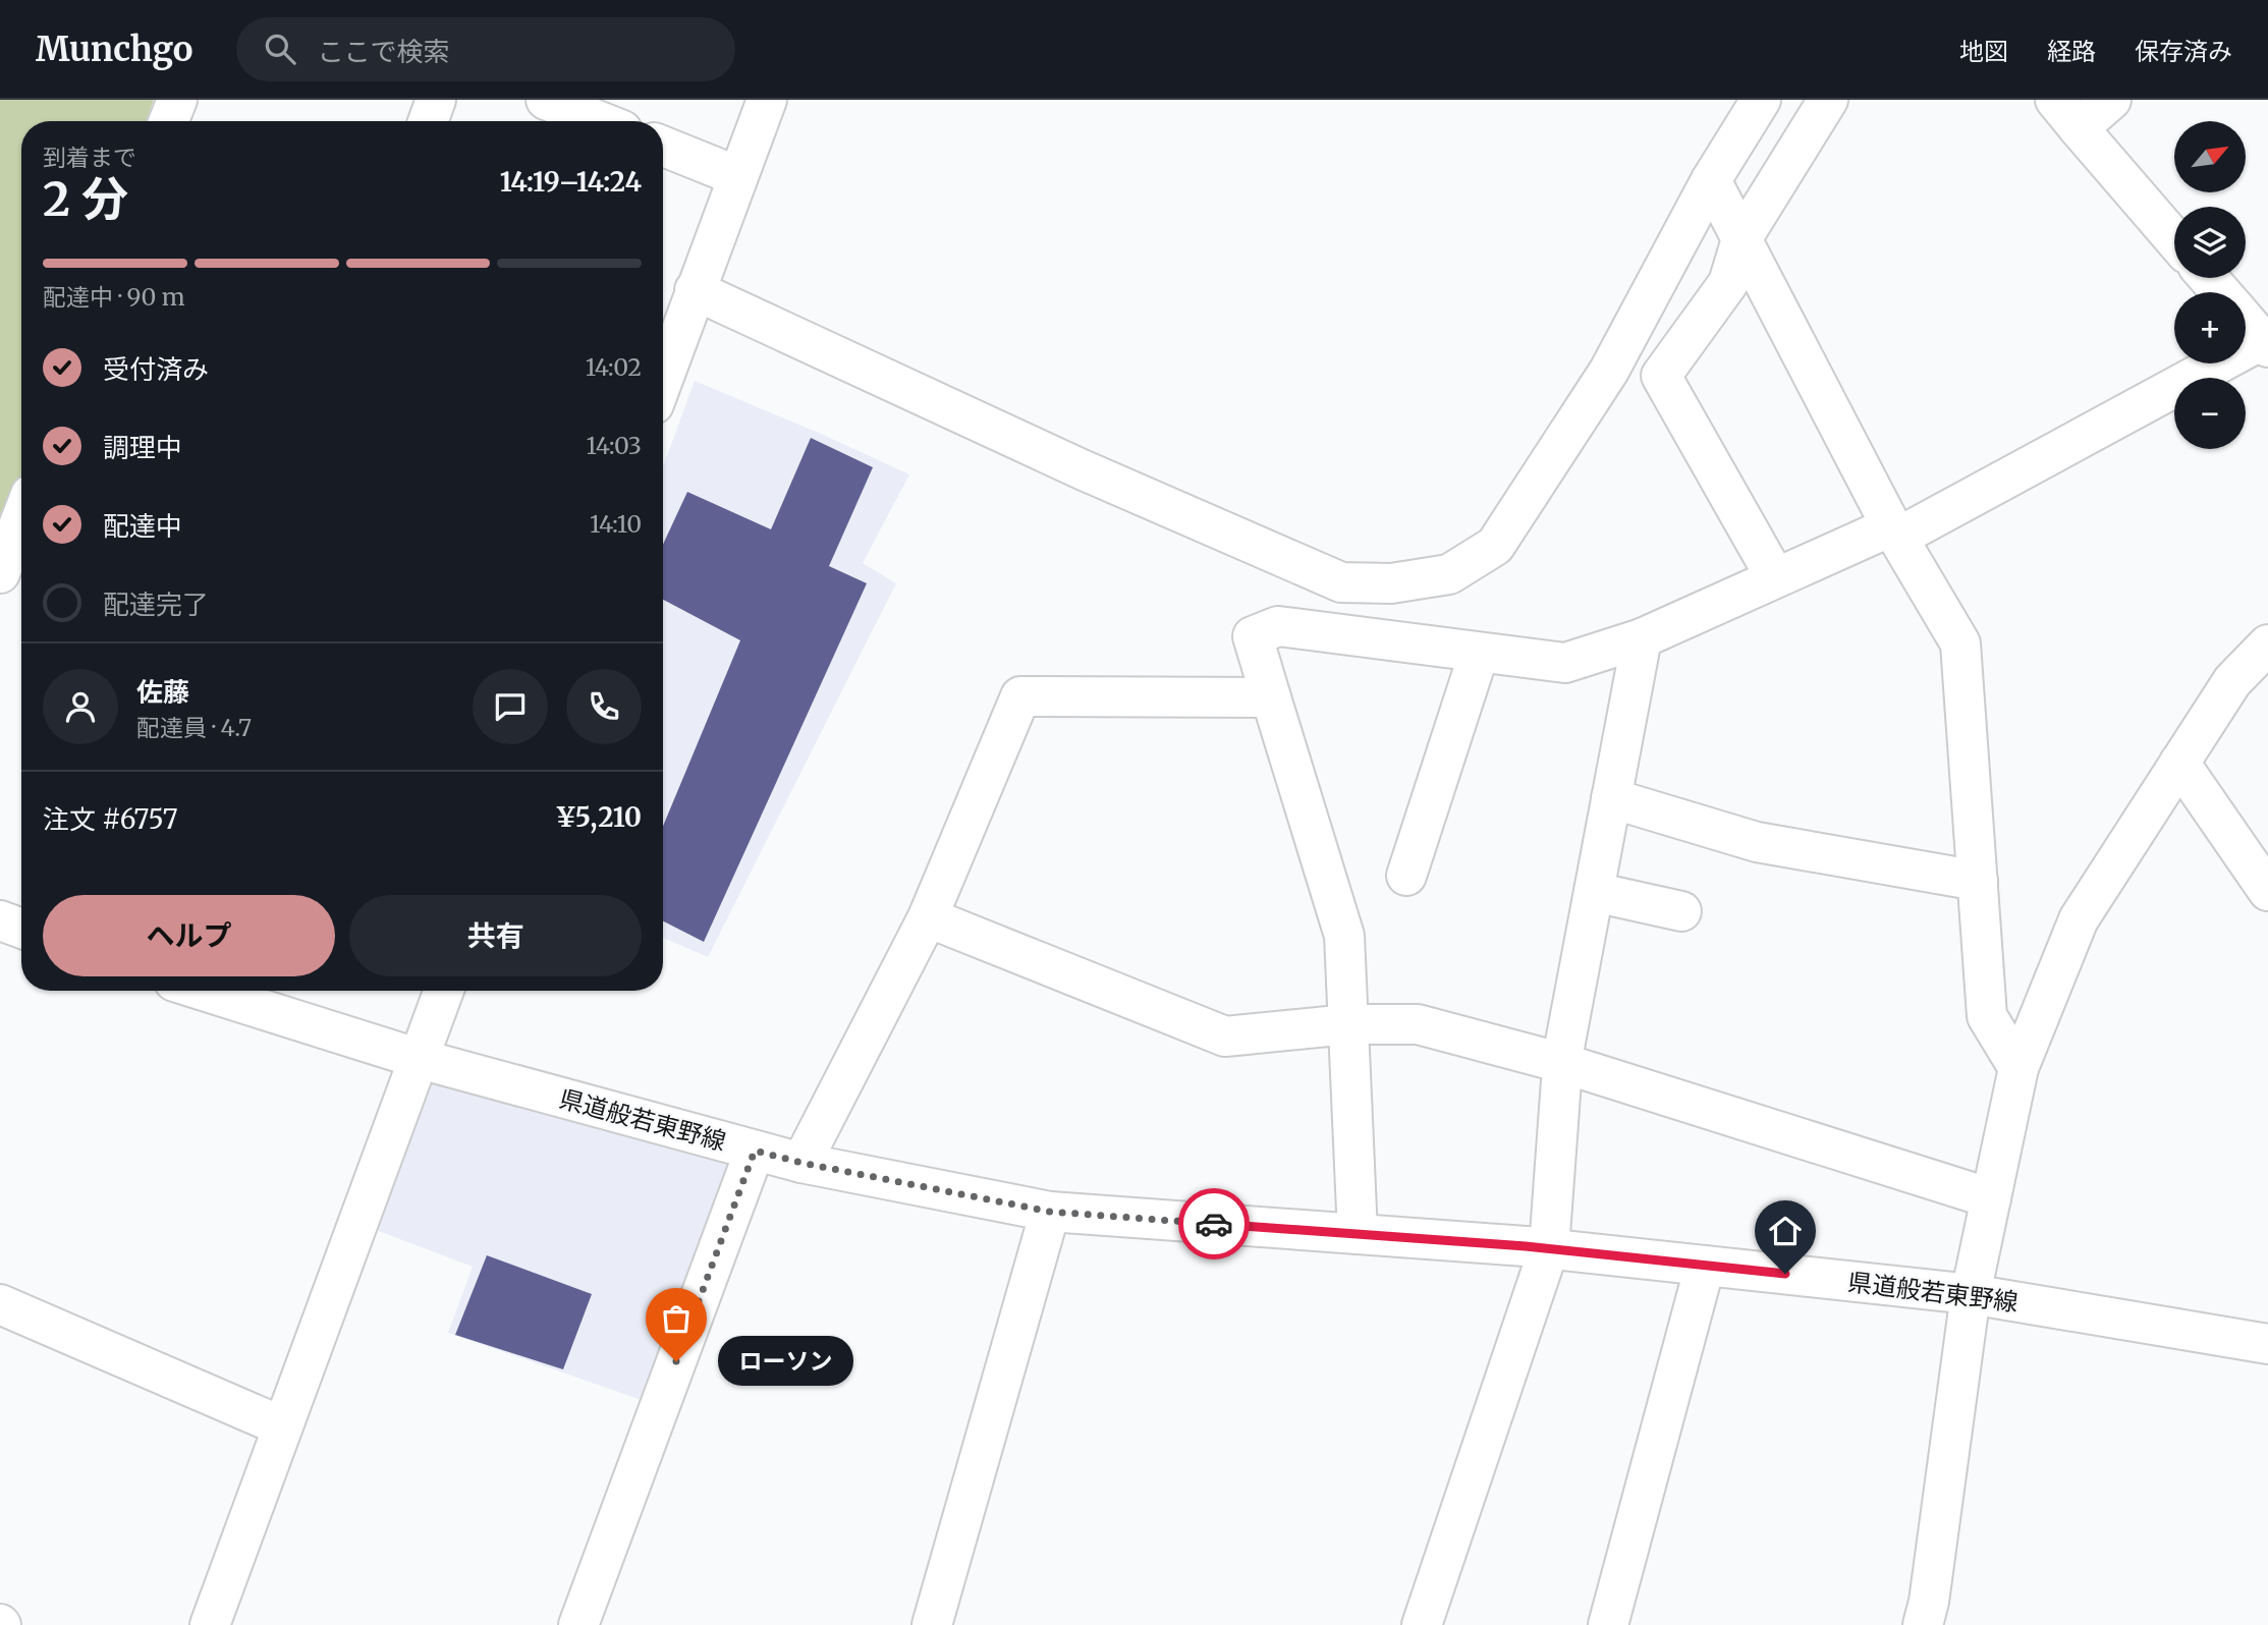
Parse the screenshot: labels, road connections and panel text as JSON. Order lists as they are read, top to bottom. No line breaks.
{"streets":{"street":["県道般若東野線"]},"places":["ローソン"],"north":"top right","page":{"header":"Munchgo","search":"ここで検索","nav":["地図","経路","保存済み"],"map_buttons":["+","−"],"heading":["2 分","到着まで","14:19–14:24"],"panel":["佐藤","配達員 · 4.7","注文 #6757","¥5,210"],"bar":"配達中 · 90 m","list":[["受付済み","14:02"],["調理中","14:03"],["配達中","14:10"],"配達完了"],"buttons":["ヘルプ","共有"],"bubble":"ローソン"}}
